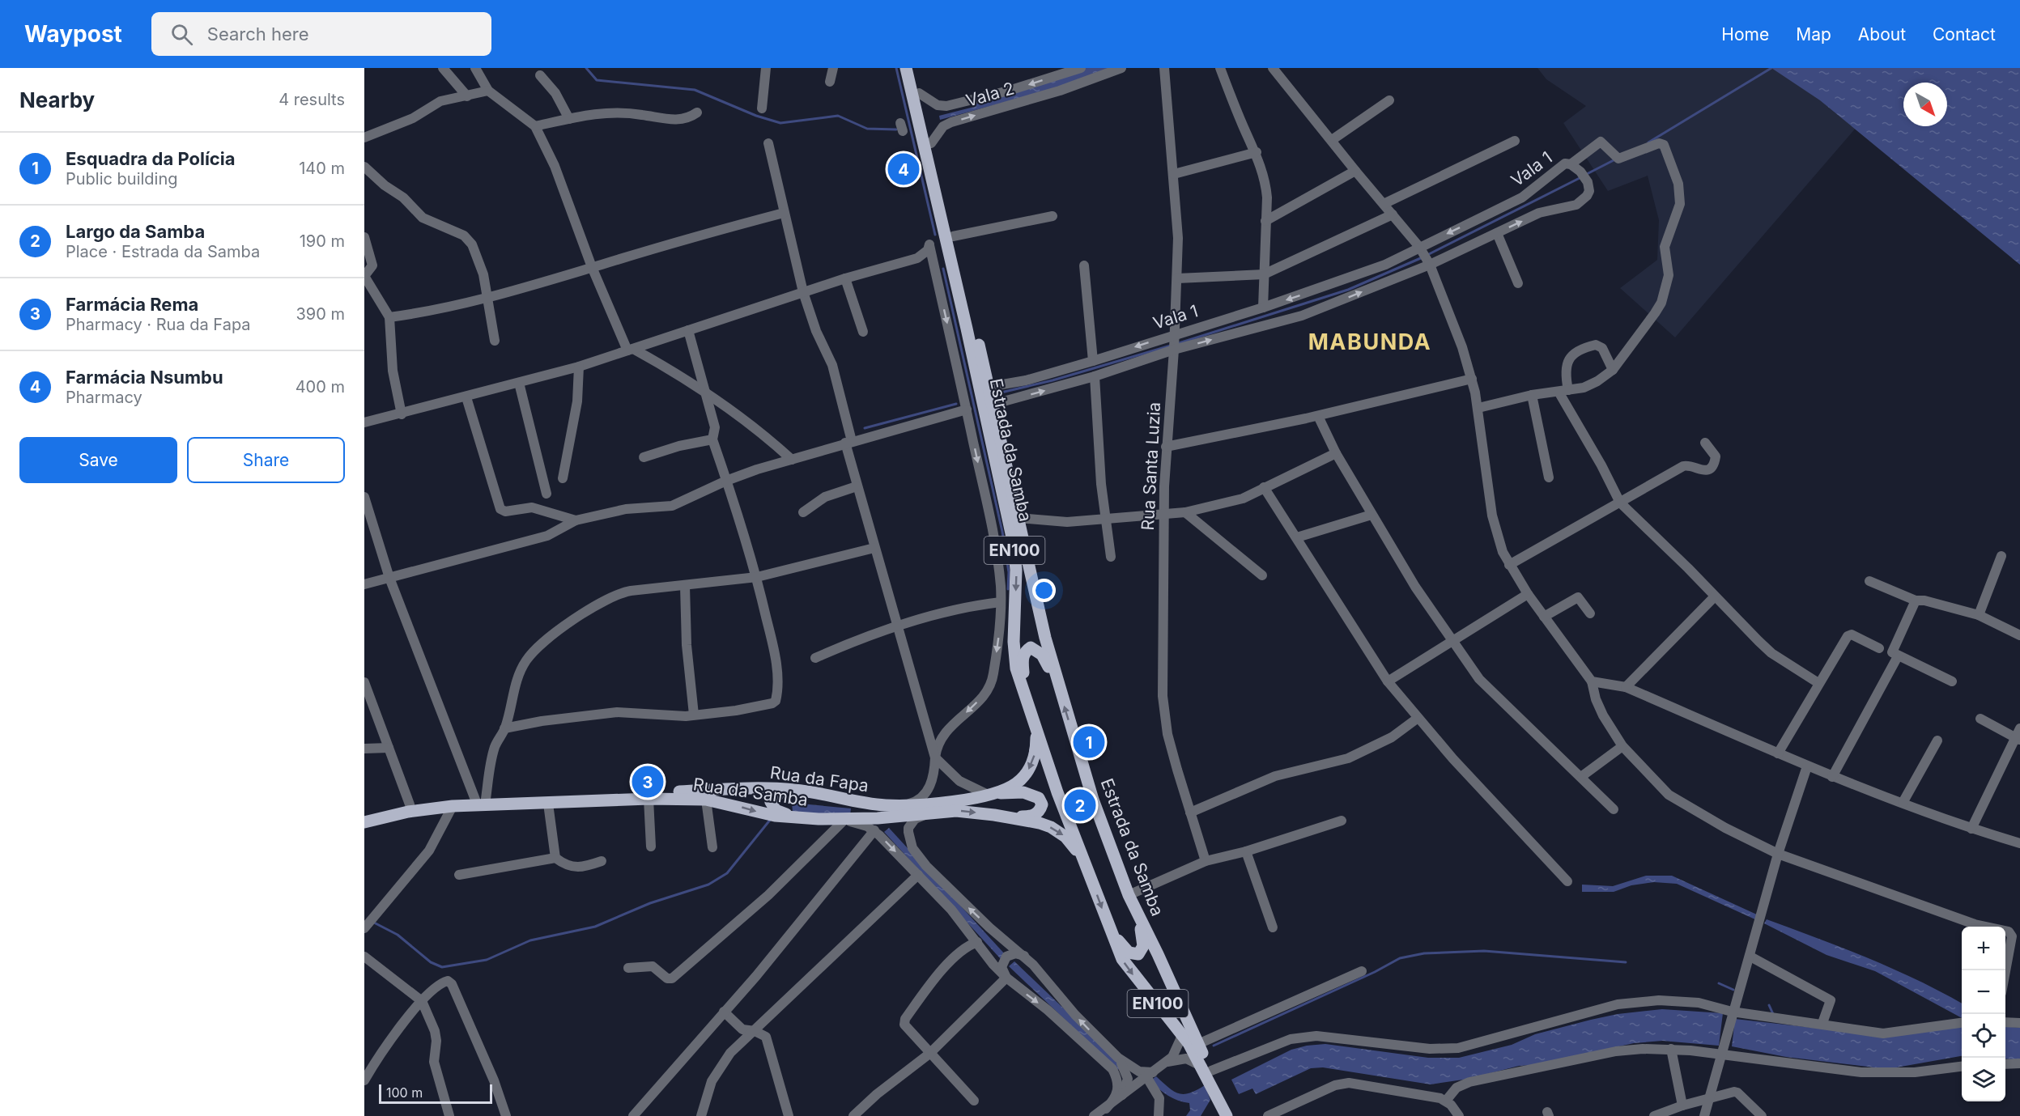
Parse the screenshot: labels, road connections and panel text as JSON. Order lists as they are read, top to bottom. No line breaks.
{"streets":{"main road":["Estrada da Samba","EN100","Rua da Fapa","Rua da Samba"],"street":["Vala 2","Vala 1","Rua Santa Luzia"]},"crossings":[["Vala 2","Estrada da Samba"],["Vala 1","Estrada da Samba"],["Vala 1","Rua Santa Luzia"],["Estrada da Samba","Rua da Fapa"],["Estrada da Samba","Rua da Samba"]],"districts":["MABUNDA"],"scale_bar":"100 m","north":"bottom right","page":{"header":"Waypost","search":"Search here","nav":["Home","Map","About","Contact"],"heading":["Nearby","4 results"],"list":[{"mark":"1","name":"Esquadra da Polícia","note":"Public building","value":"140 m"},{"mark":"2","name":"Largo da Samba","note":"Place · Estrada da Samba","value":"190 m"},{"mark":"3","name":"Farmácia Rema","note":"Pharmacy · Rua da Fapa","value":"390 m"},{"mark":"4","name":"Farmácia Nsumbu","note":"Pharmacy","value":"400 m"}],"pins":["4","1","3","2"],"buttons":["Save","Share"],"map_buttons":["+","−"],"scale":"100 m"}}
